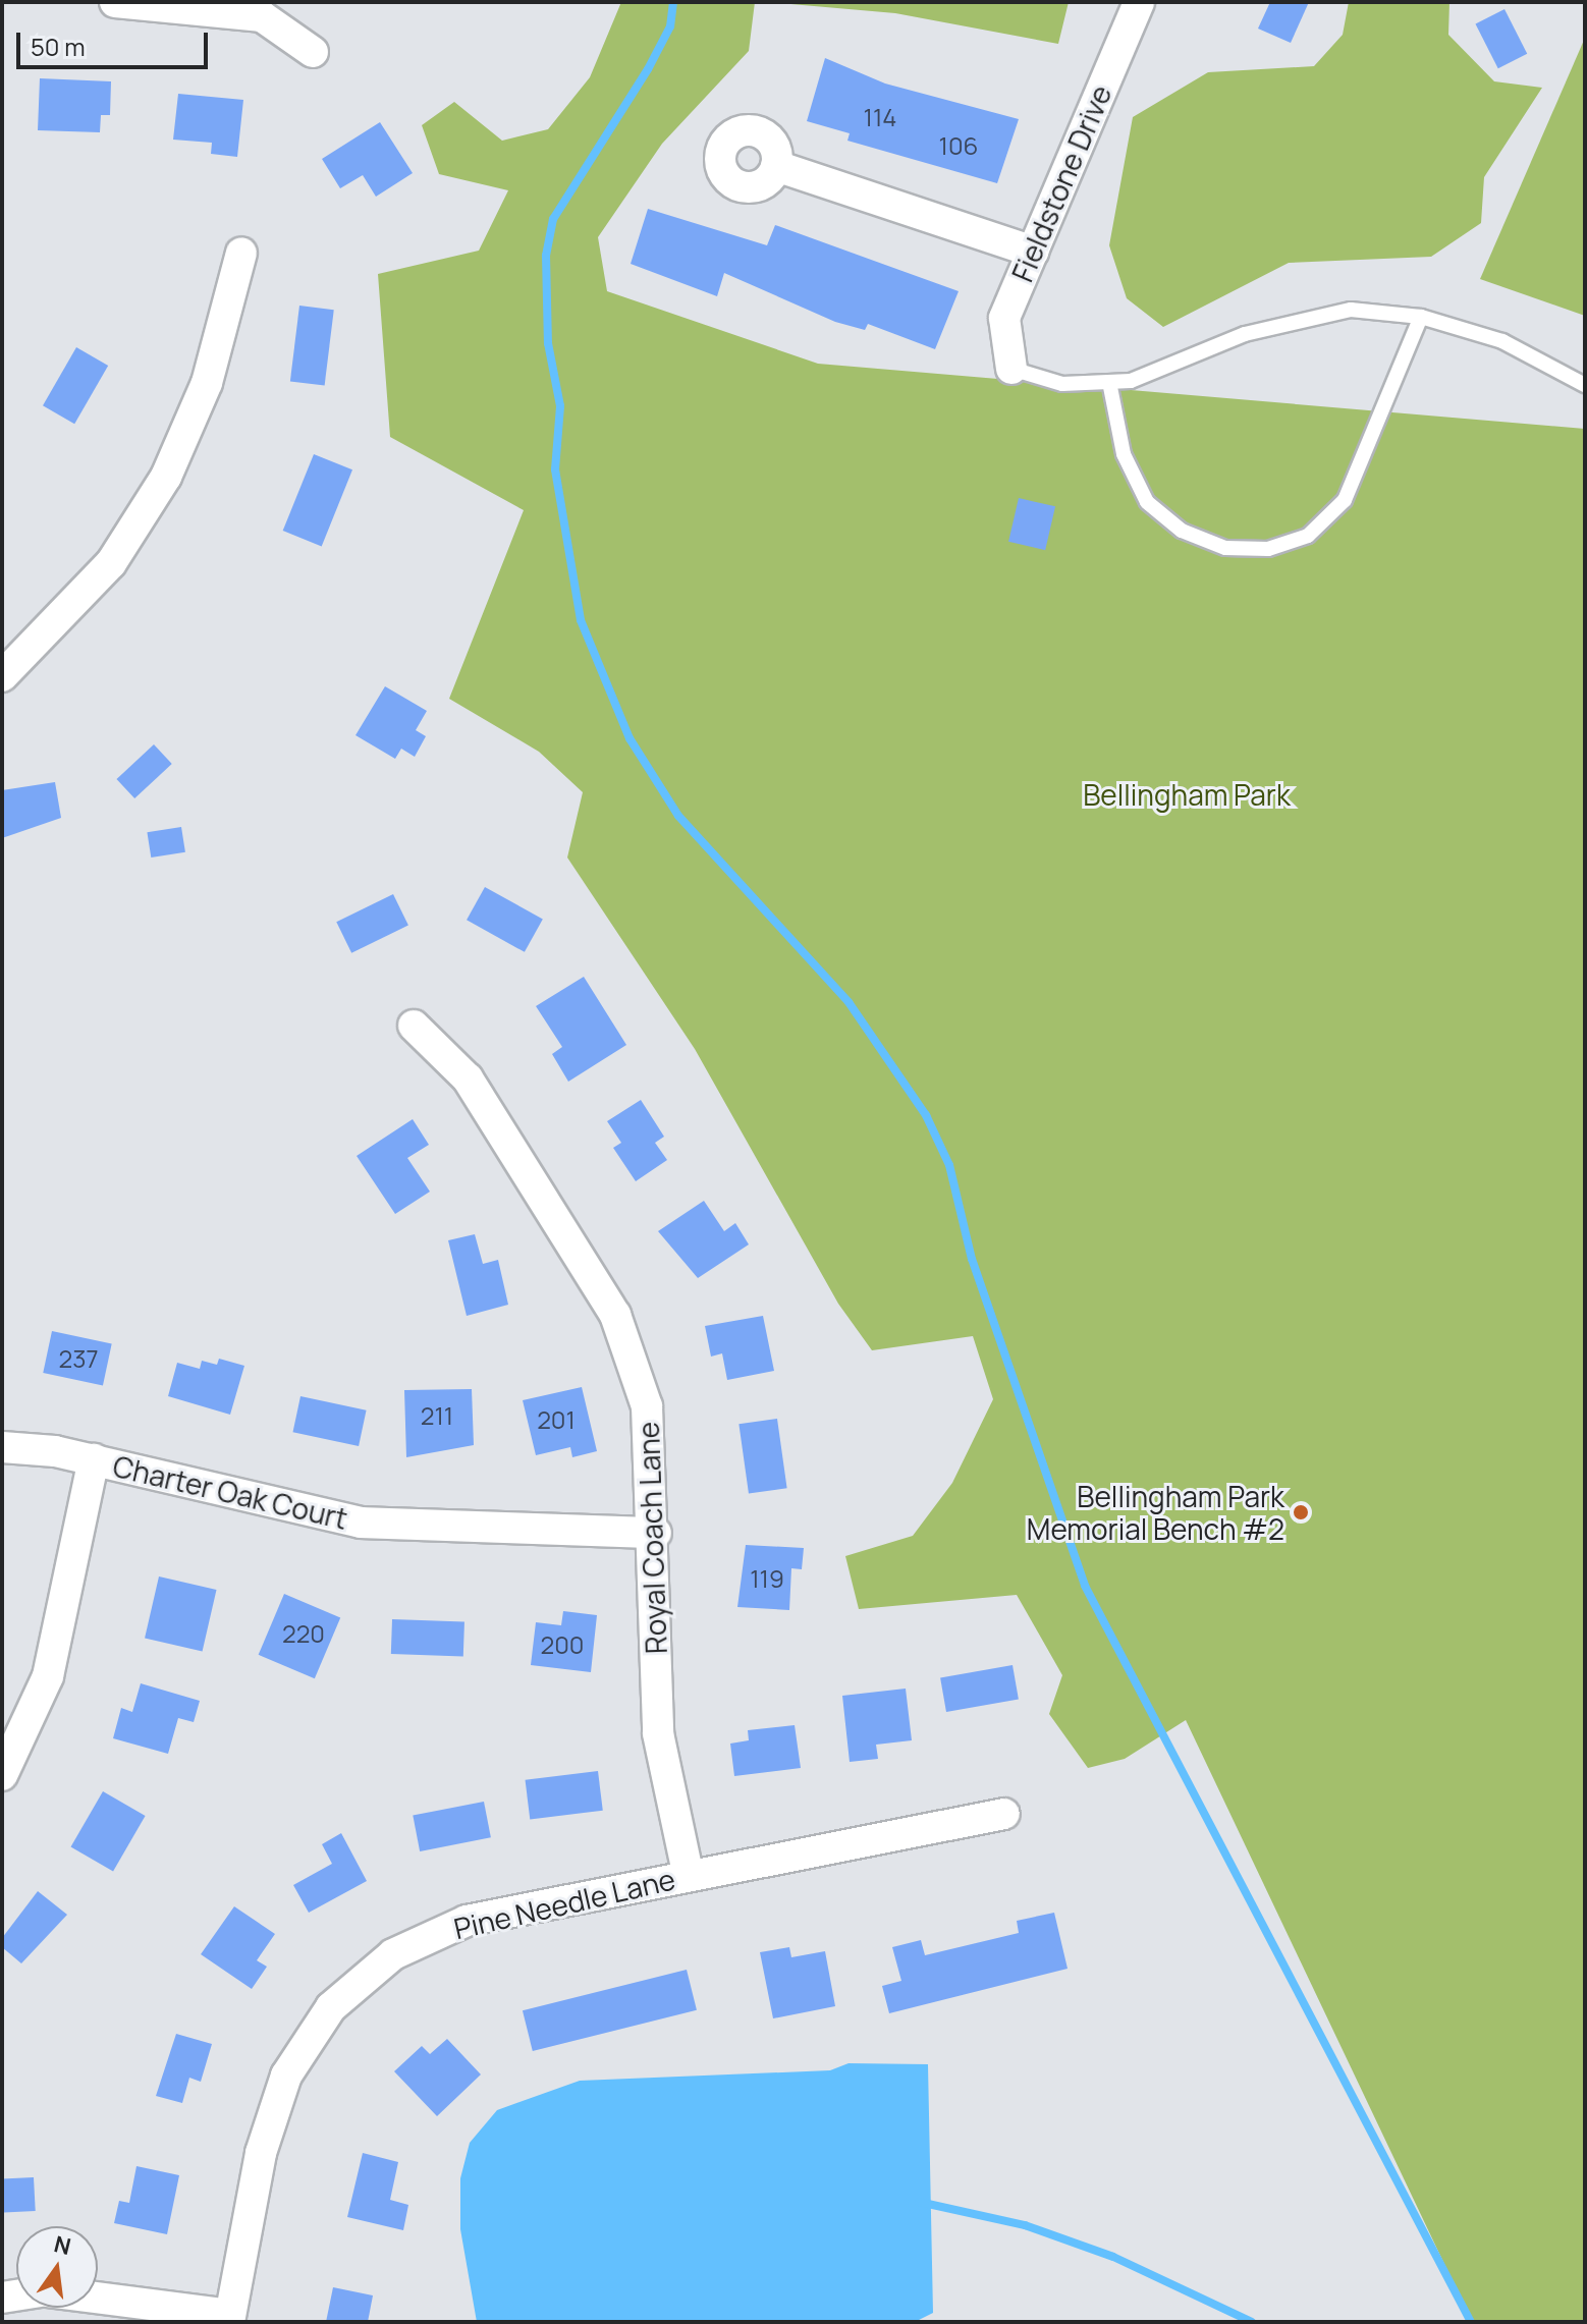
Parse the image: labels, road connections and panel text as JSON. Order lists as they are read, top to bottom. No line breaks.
{"streets":{"street":["Fieldstone Drive","Charter Oak Court","Royal Coach Lane","Pine Needle Lane"]},"crossings":[["Charter Oak Court","Royal Coach Lane"],["Royal Coach Lane","Pine Needle Lane"]],"parks":["Bellingham Park"],"places":["Bellingham Park Memorial Bench #2"],"house_numbers":["114","106","237","211","201","119","220","200"],"scale_bar":"50 m","north":"top"}
